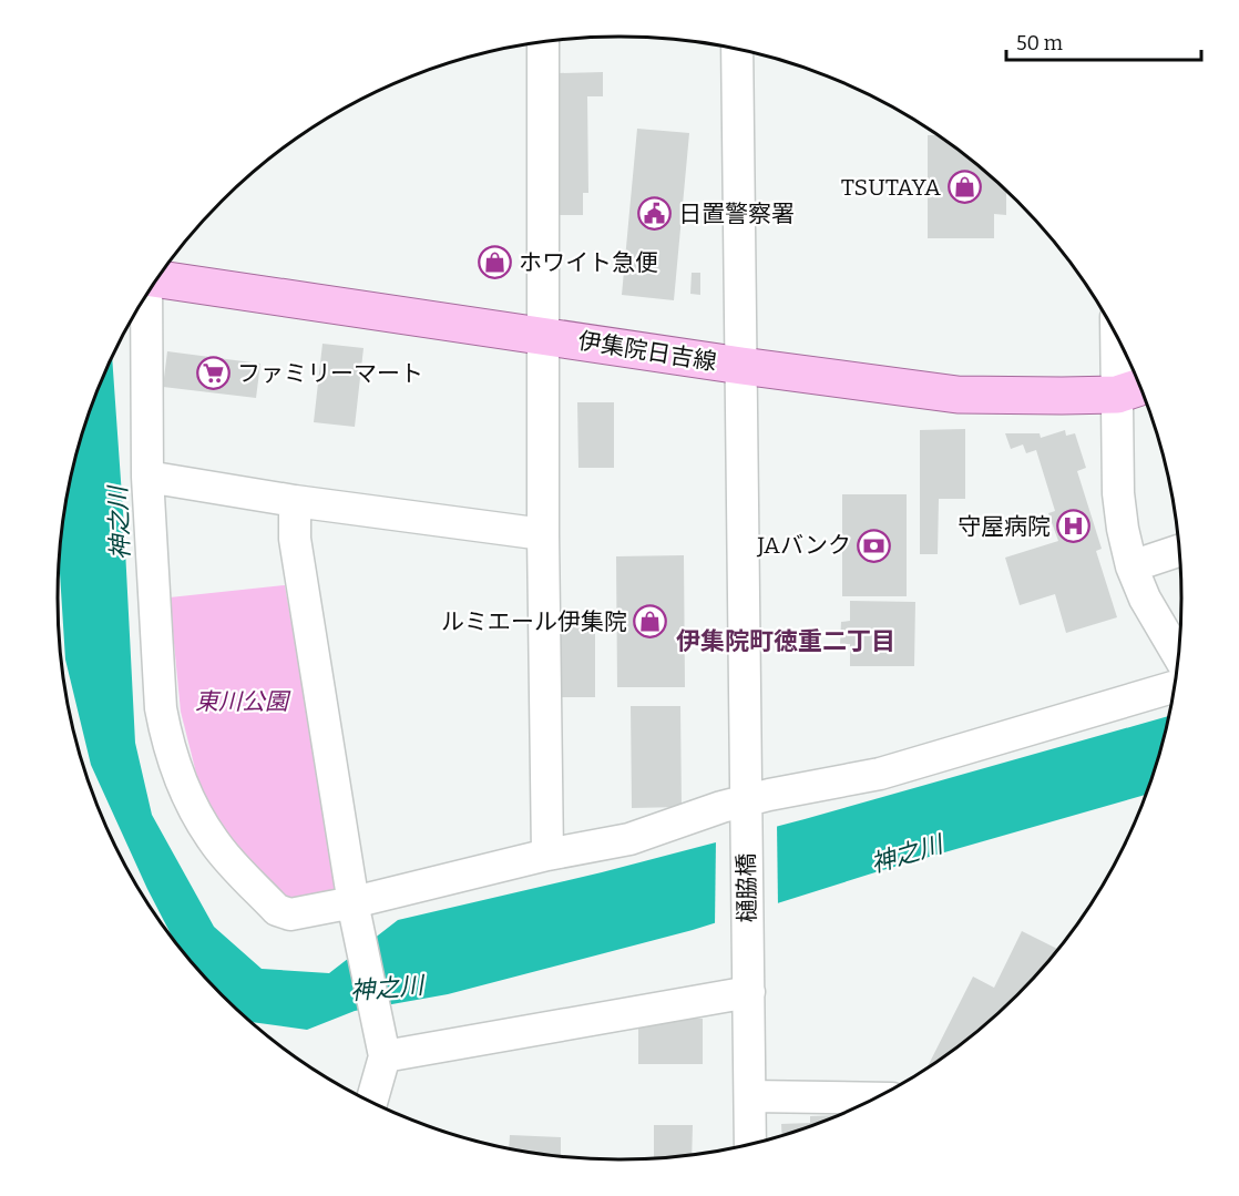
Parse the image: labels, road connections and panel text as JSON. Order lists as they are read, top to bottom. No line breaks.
{"streets":{"main road":["伊集院日吉線"],"street":["樋脇橋"]},"crossings":[["伊集院日吉線","樋脇橋"]],"districts":["伊集院町徳重二丁目"],"water":["神之川"],"parks":["東川公園"],"places":{"shop":["TSUTAYA","ホワイト急便","ルミエール伊集院"],"public building":["日置警察署"],"supermarket":["ファミリーマート"],"hospital":["守屋病院"],"bank":["JAバンク"]},"scale_bar":"50 m"}
